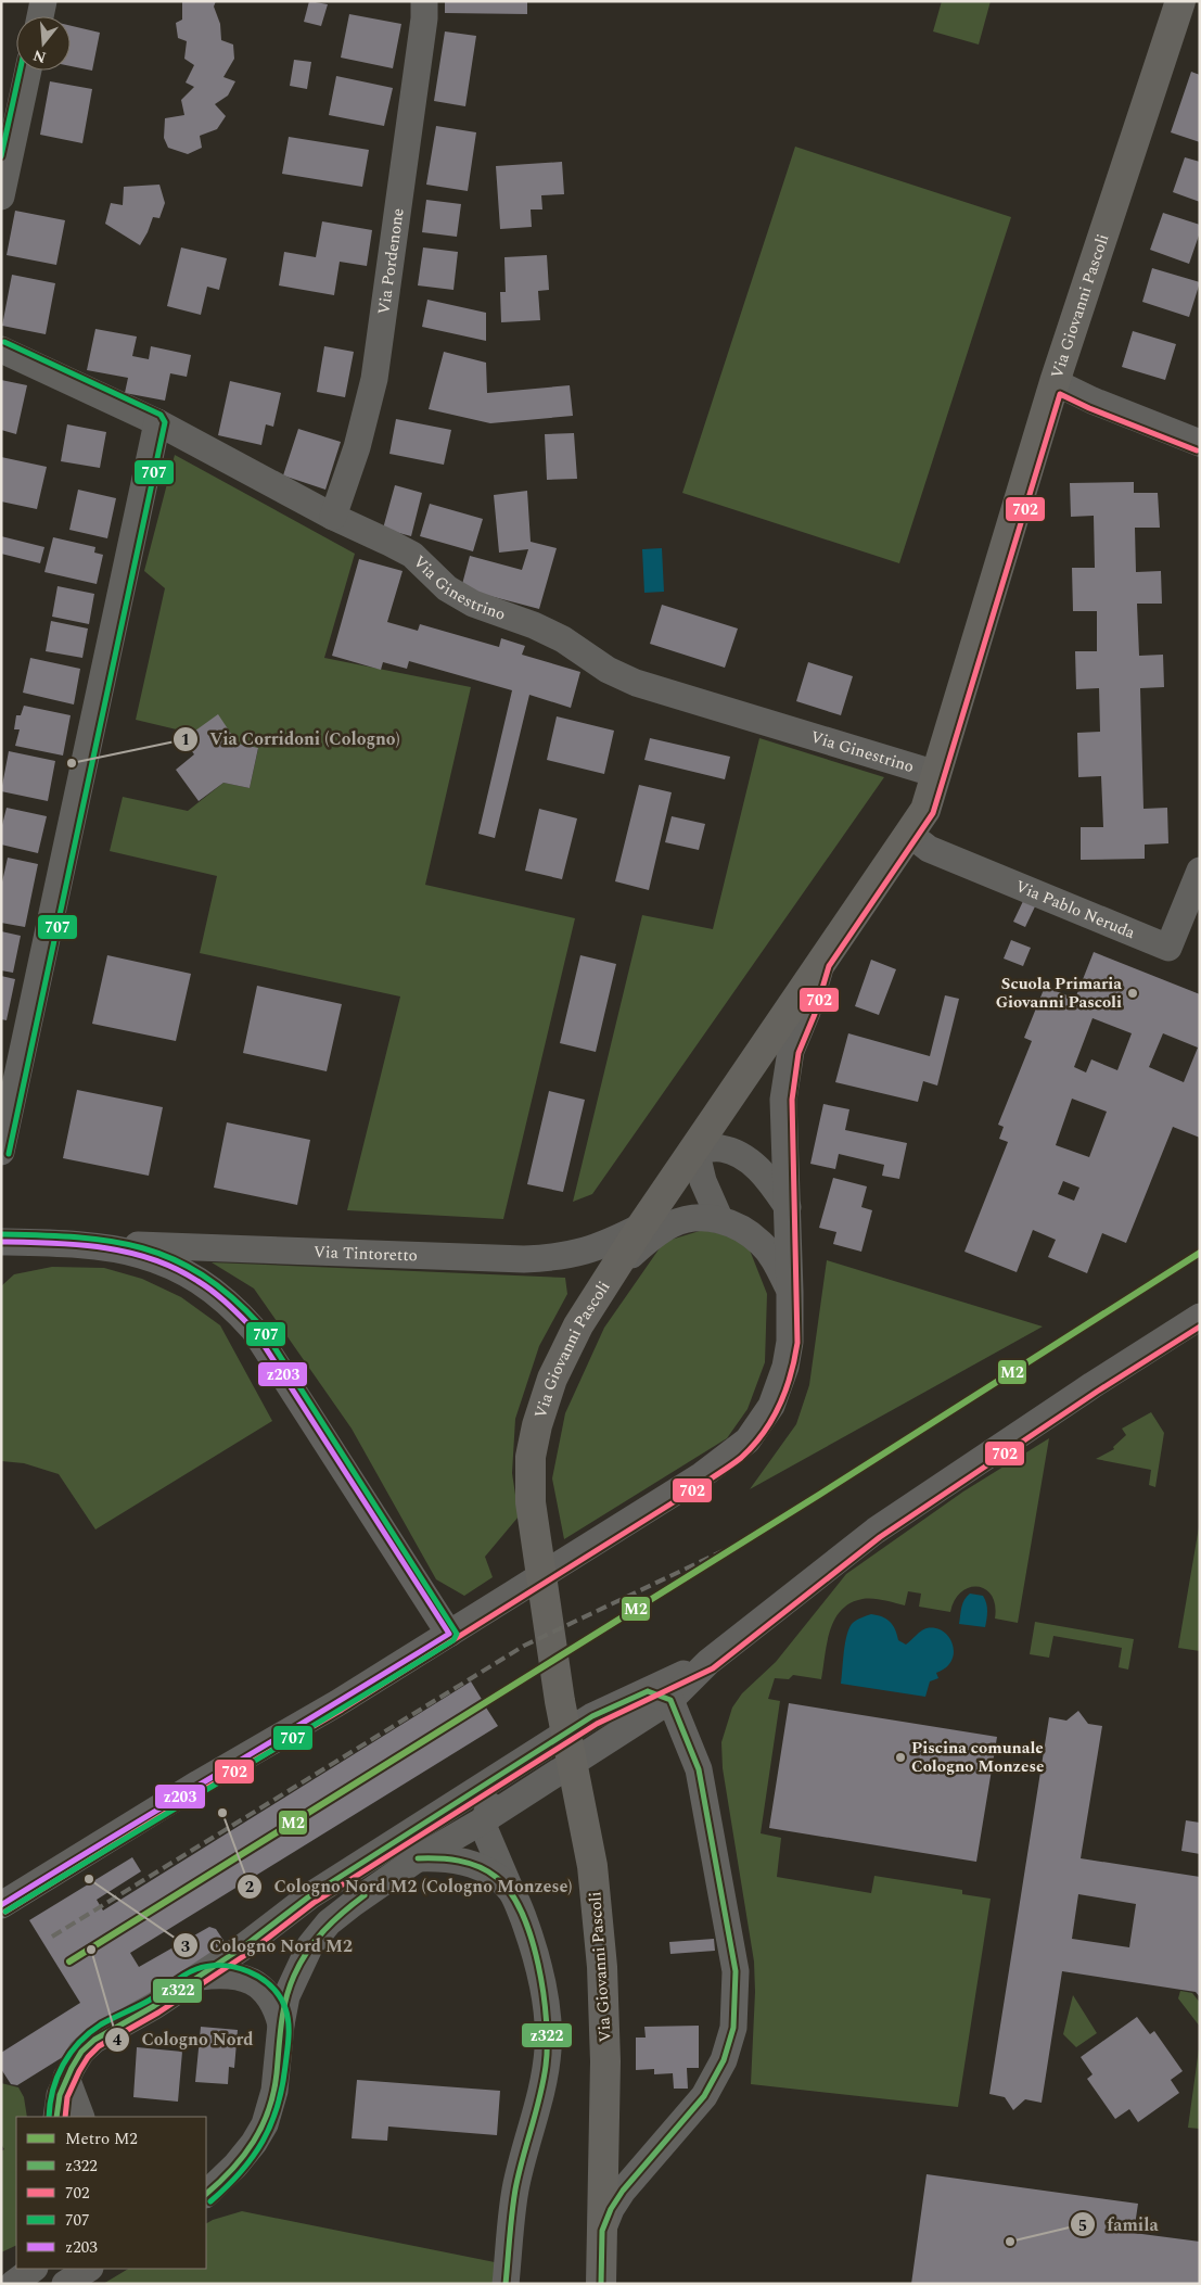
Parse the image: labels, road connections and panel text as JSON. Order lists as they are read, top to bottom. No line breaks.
{"streets":{"street":["Via Pordenone","Via Giovanni Pascoli","Via Ginestrino","Via Pablo Neruda","Via Tintoretto"]},"crossings":[["Via Pordenone","Via Ginestrino"],["Via Giovanni Pascoli","Via Ginestrino"],["Via Giovanni Pascoli","Via Pablo Neruda"],["Via Giovanni Pascoli","Via Tintoretto"]],"places":["Via Corridoni (Cologno)","Scuola Primaria Giovanni Pascoli","Piscina comunale Cologno Monzese","Cologno Nord M2 (Cologno Monzese)","Cologno Nord M2","Cologno Nord","famila"],"lines":["transit line 707","transit line 702","transit line z203","metro line M2","transit line z322"],"legend":["Metro M2","z322","702","707","z203"],"north":"bottom"}
